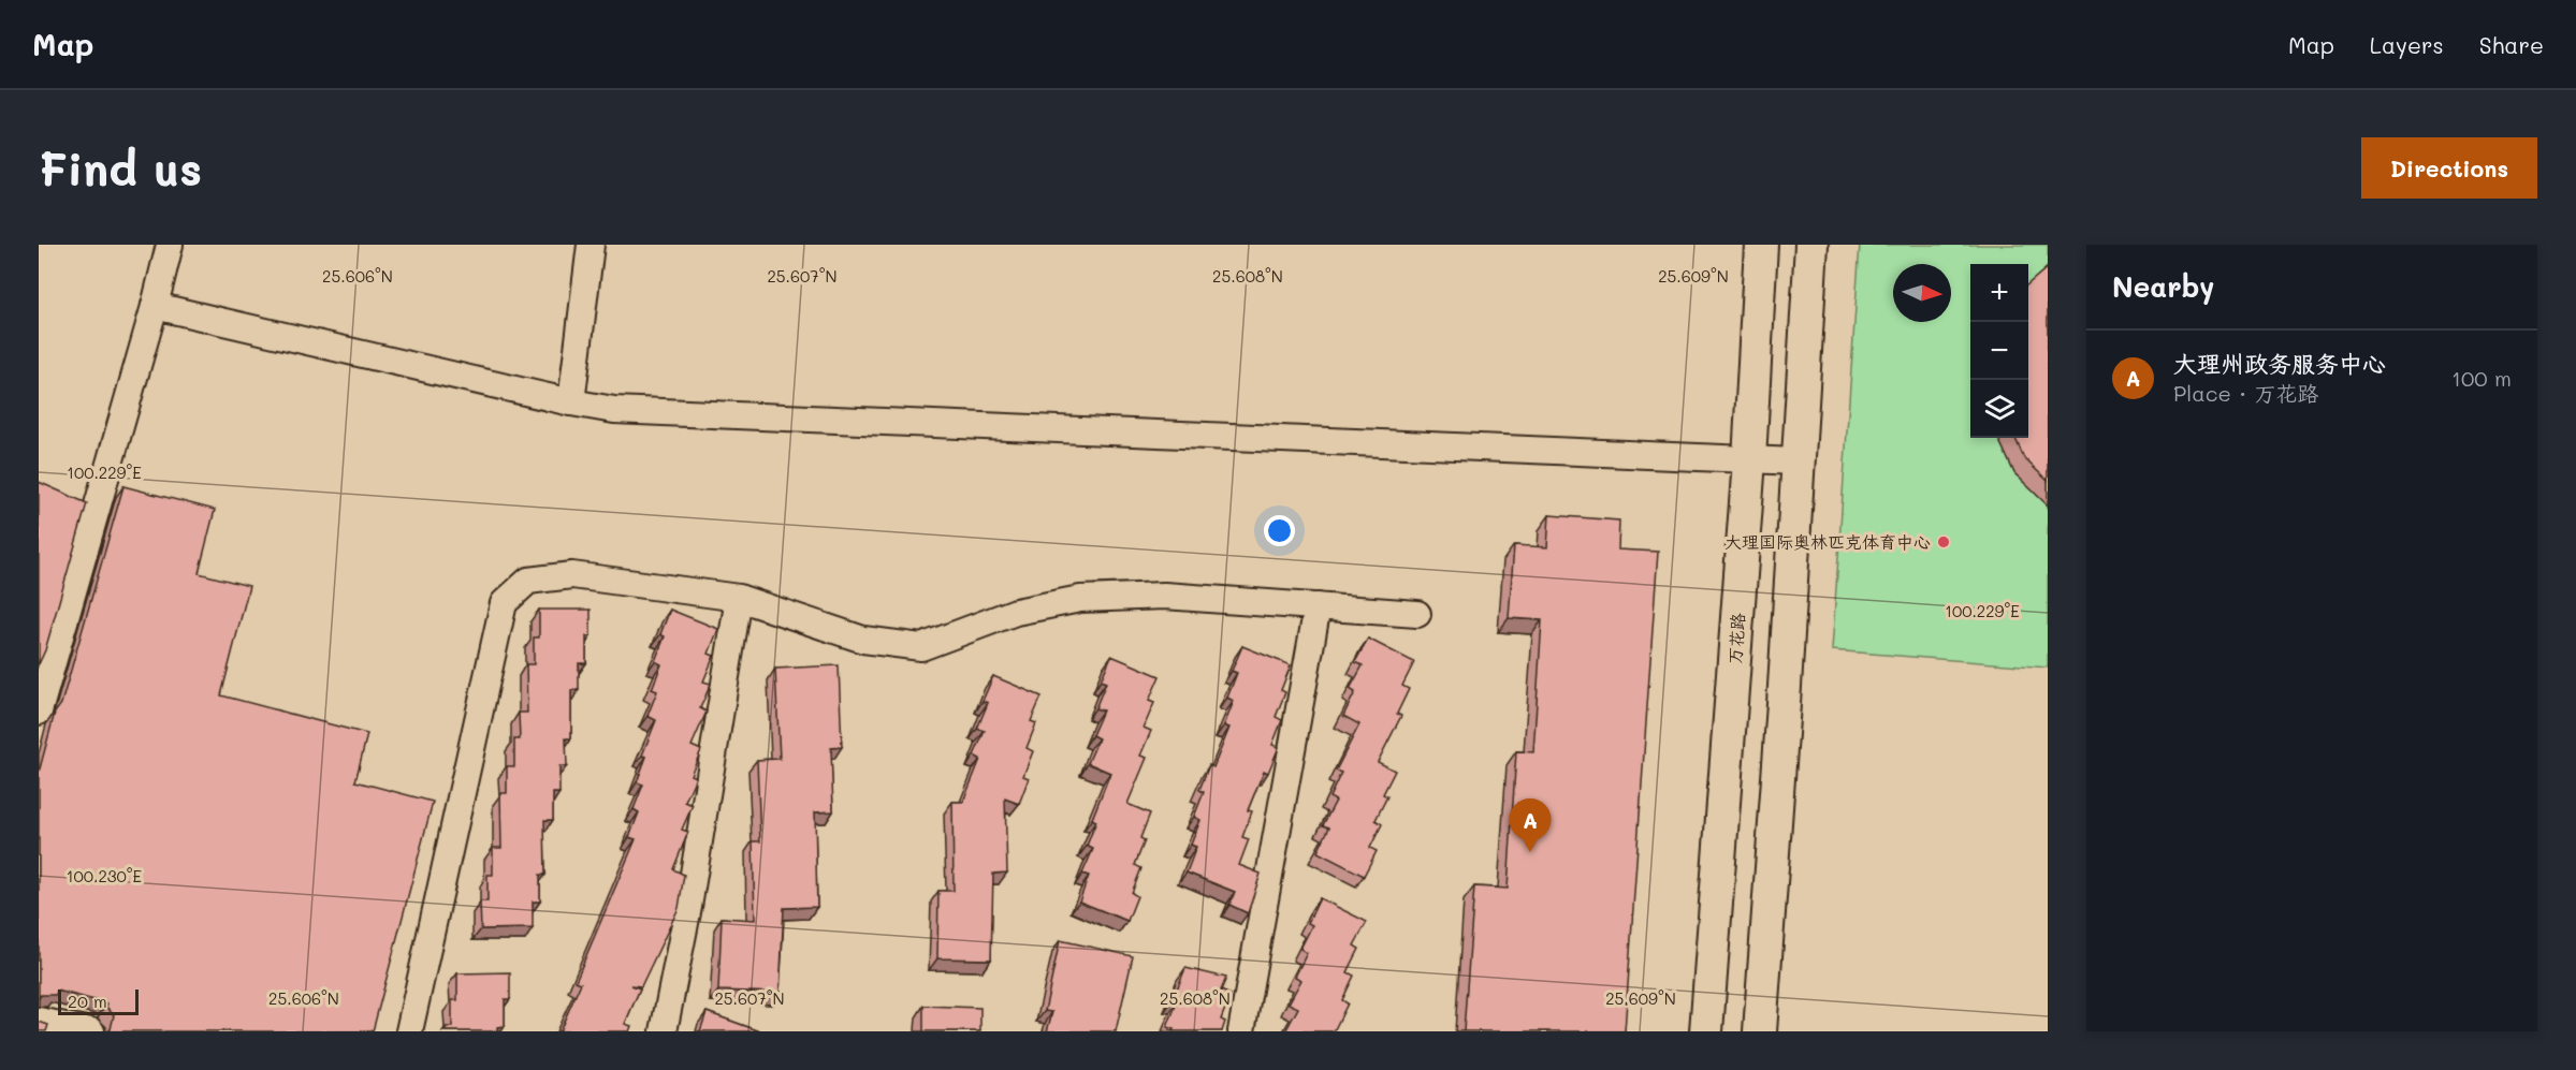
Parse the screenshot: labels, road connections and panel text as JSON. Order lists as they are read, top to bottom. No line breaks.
{"streets":{"street":["万花路"]},"places":["大理国际奥林匹克体育中心"],"scale_bar":"20 m","north":"right","page":{"header":"Map","nav":["Map","Layers","Share"],"buttons":"Directions","title":"Find us","heading":"Nearby","map_buttons":["+","−"],"list":[{"mark":"A","name":"大理州政务服务中心","note":"Place · 万花路","value":"100 m"}],"pins":"A","scale":"20 m"},"coordinates":["25.606°N","25.607°N","25.608°N","25.609°N","100.229°E","100.230°E"]}
